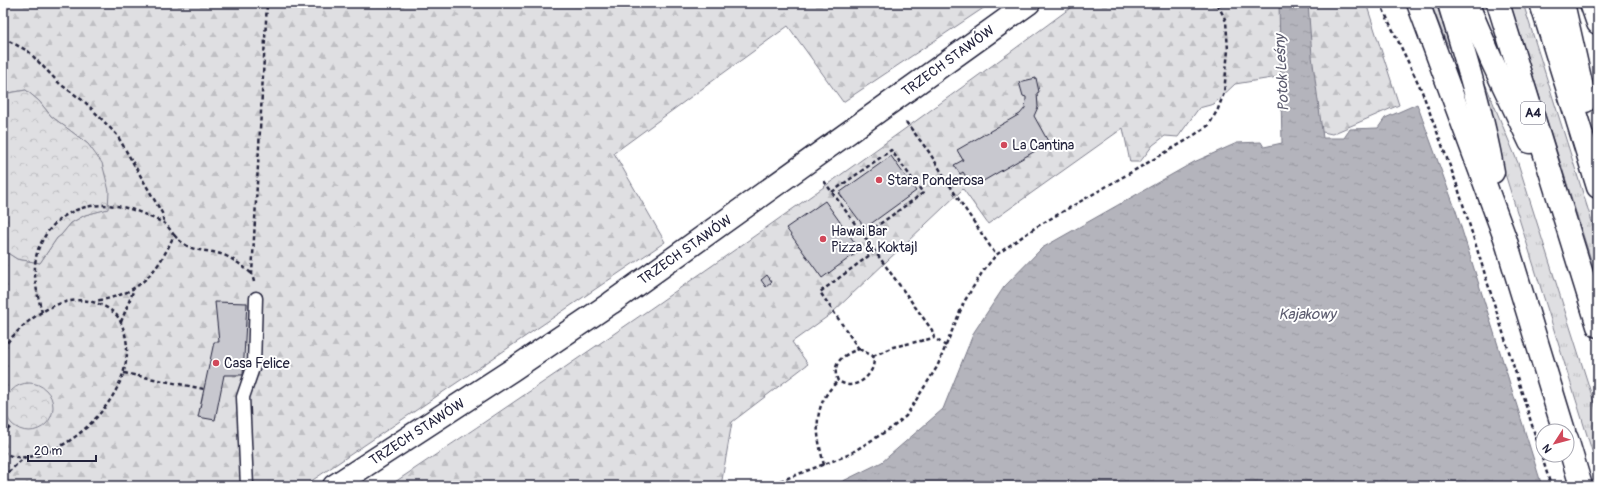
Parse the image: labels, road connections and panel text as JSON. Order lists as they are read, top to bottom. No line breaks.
{"streets":{"main road":["TRZECH STAWÓW","A4"]},"water":["Potok Leśny","Kajakowy"],"places":["La Cantina","Stara Ponderosa","Hawai Bar Pizza & Koktajl","Casa Felice"],"scale_bar":"20 m","north":"bottom left"}
